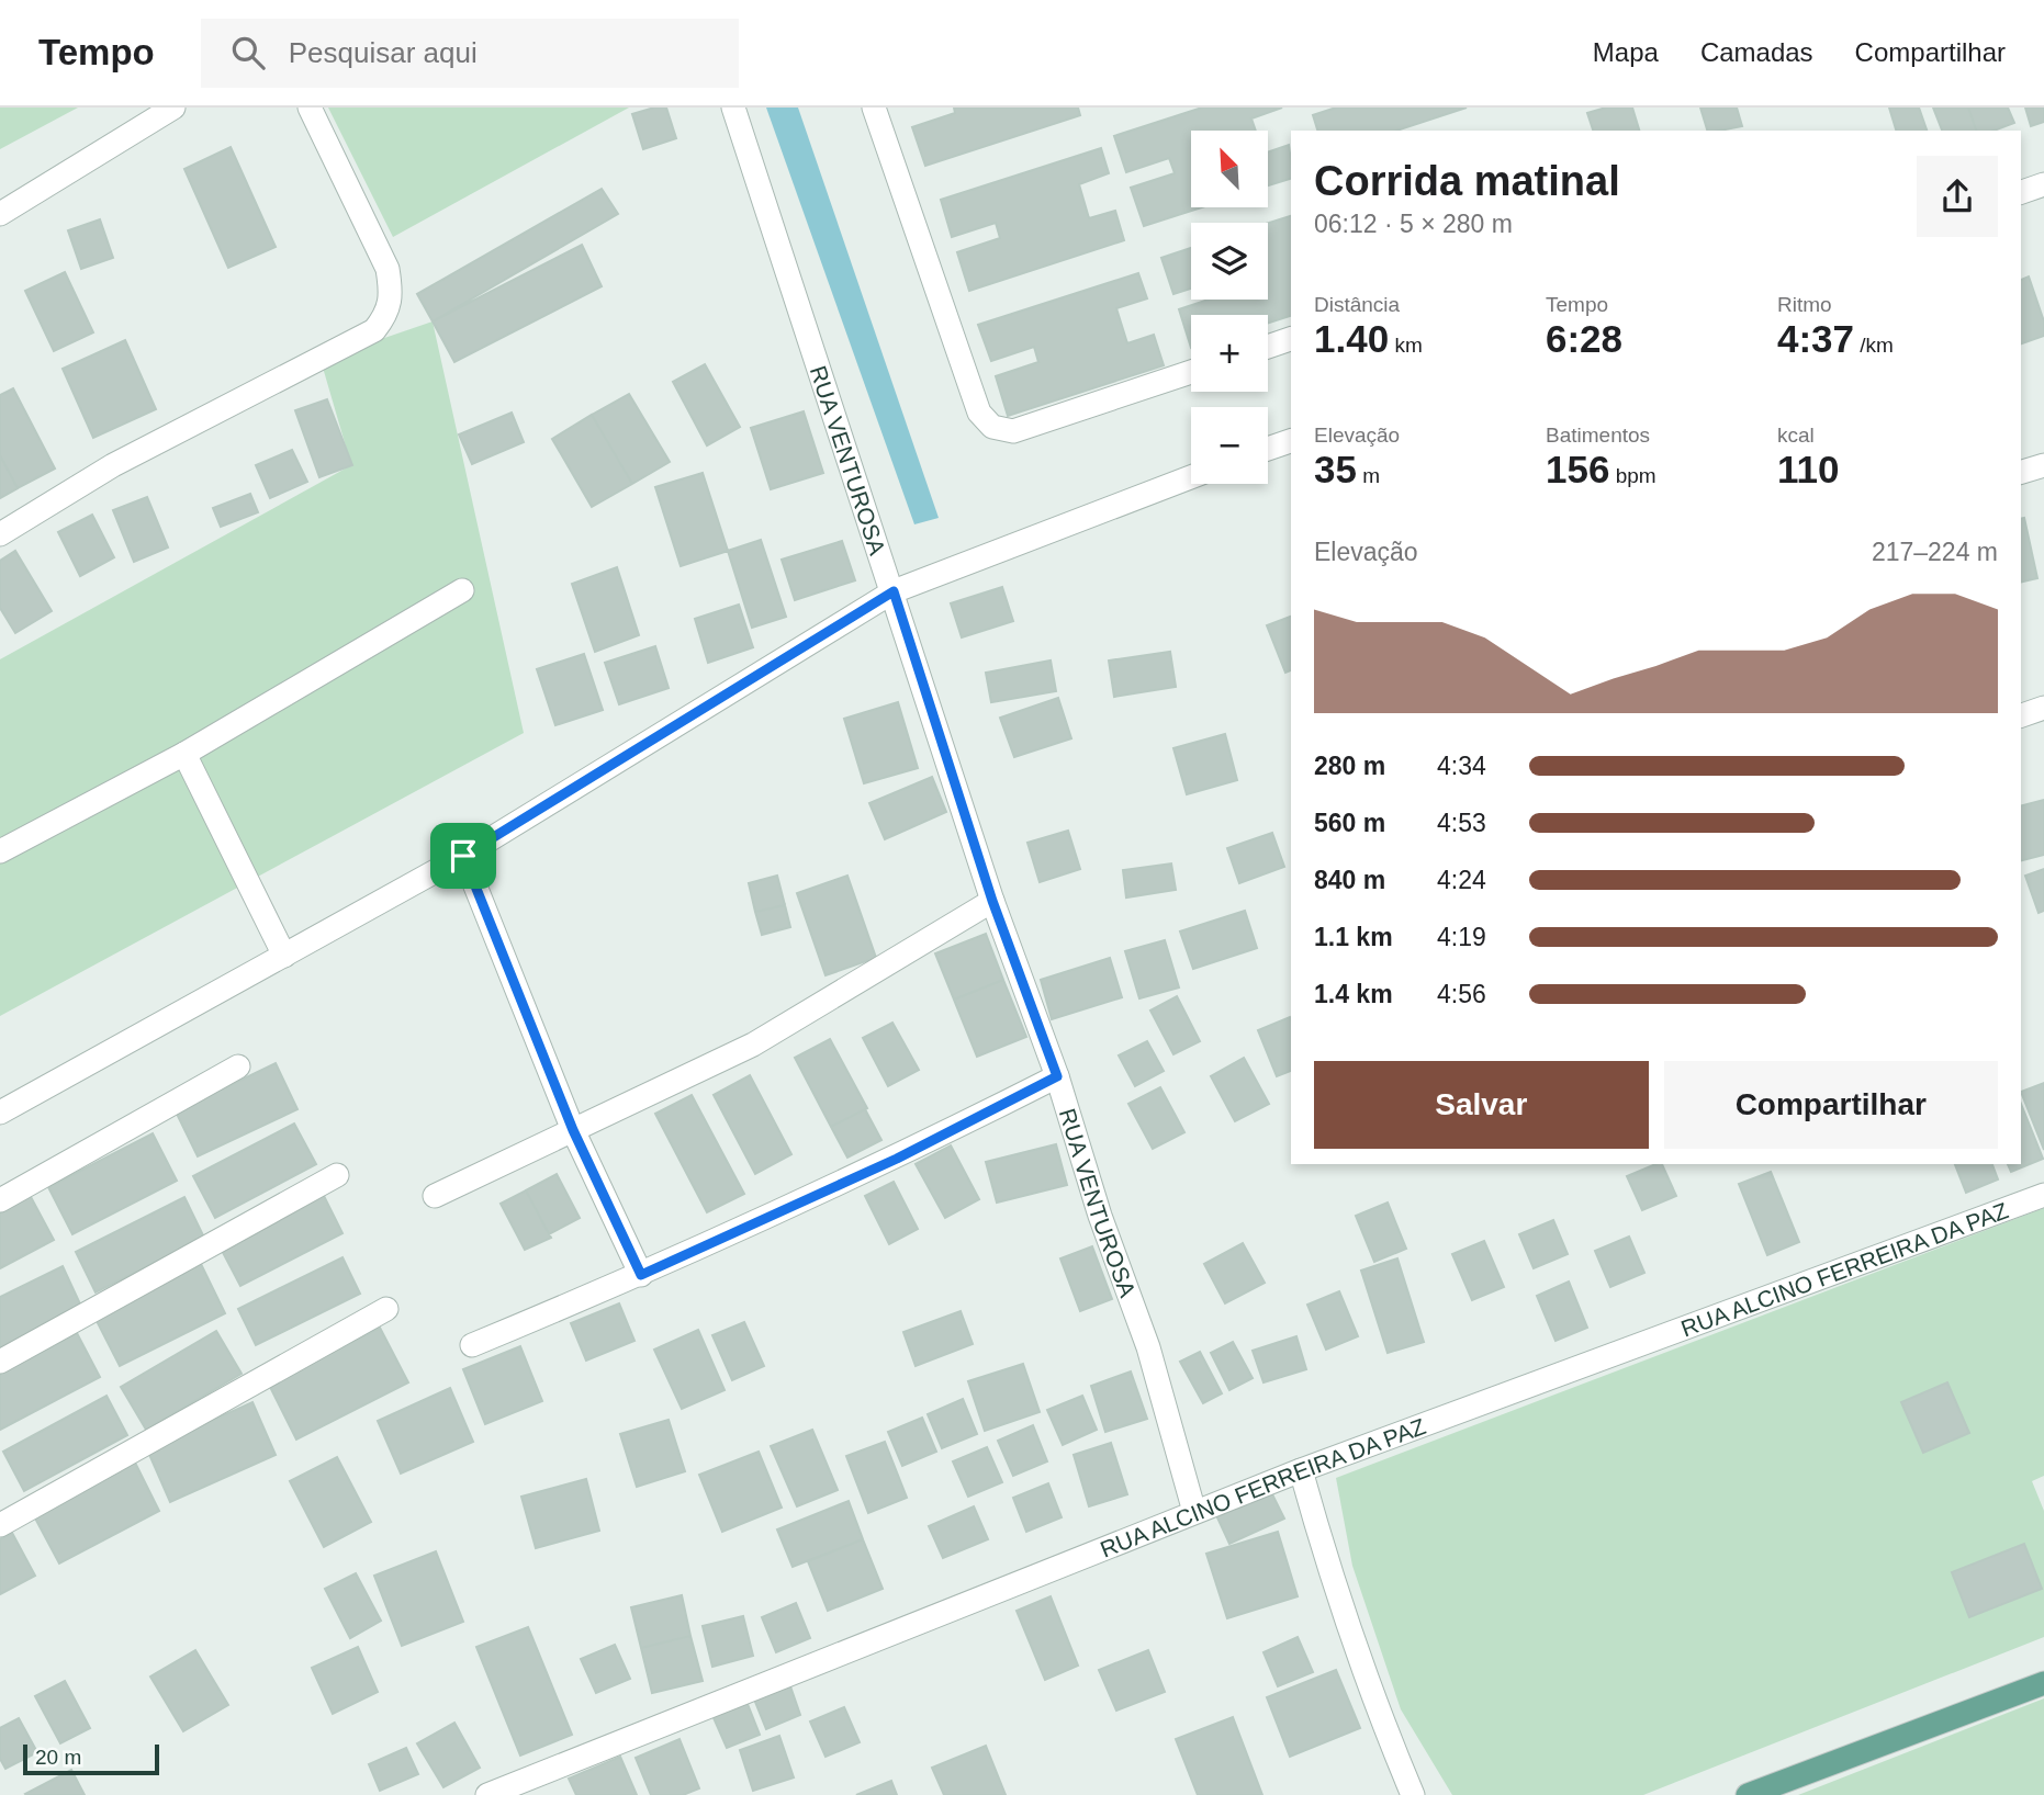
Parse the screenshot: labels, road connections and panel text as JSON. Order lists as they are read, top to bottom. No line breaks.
{"streets":{"street":["RUA VENTUROSA","RUA ALCINO FERREIRA DA PAZ"]},"crossings":[["RUA VENTUROSA","RUA ALCINO FERREIRA DA PAZ"]],"scale_bar":"20 m","north":"top left","page":{"header":"Tempo","search":"Pesquisar aqui","nav":["Mapa","Camadas","Compartilhar"],"map_buttons":["+","−"],"heading":["Corrida matinal","06:12 · 5 × 280 m"],"stats":[["Distância","1.40 km"],["Tempo","6:28"],["Ritmo","4:37 /km"],["Elevação","35 m"],["Batimentos","156 bpm"],["kcal","110"]],"chart":["Elevação","217–224 m"],"list":[{"name":"280 m","note":"4:34"},{"name":"560 m","note":"4:53"},{"name":"840 m","note":"4:24"},{"name":"1.1 km","note":"4:19"},{"name":"1.4 km","note":"4:56"}],"buttons":["Salvar","Compartilhar"],"scale":"20 m"}}
